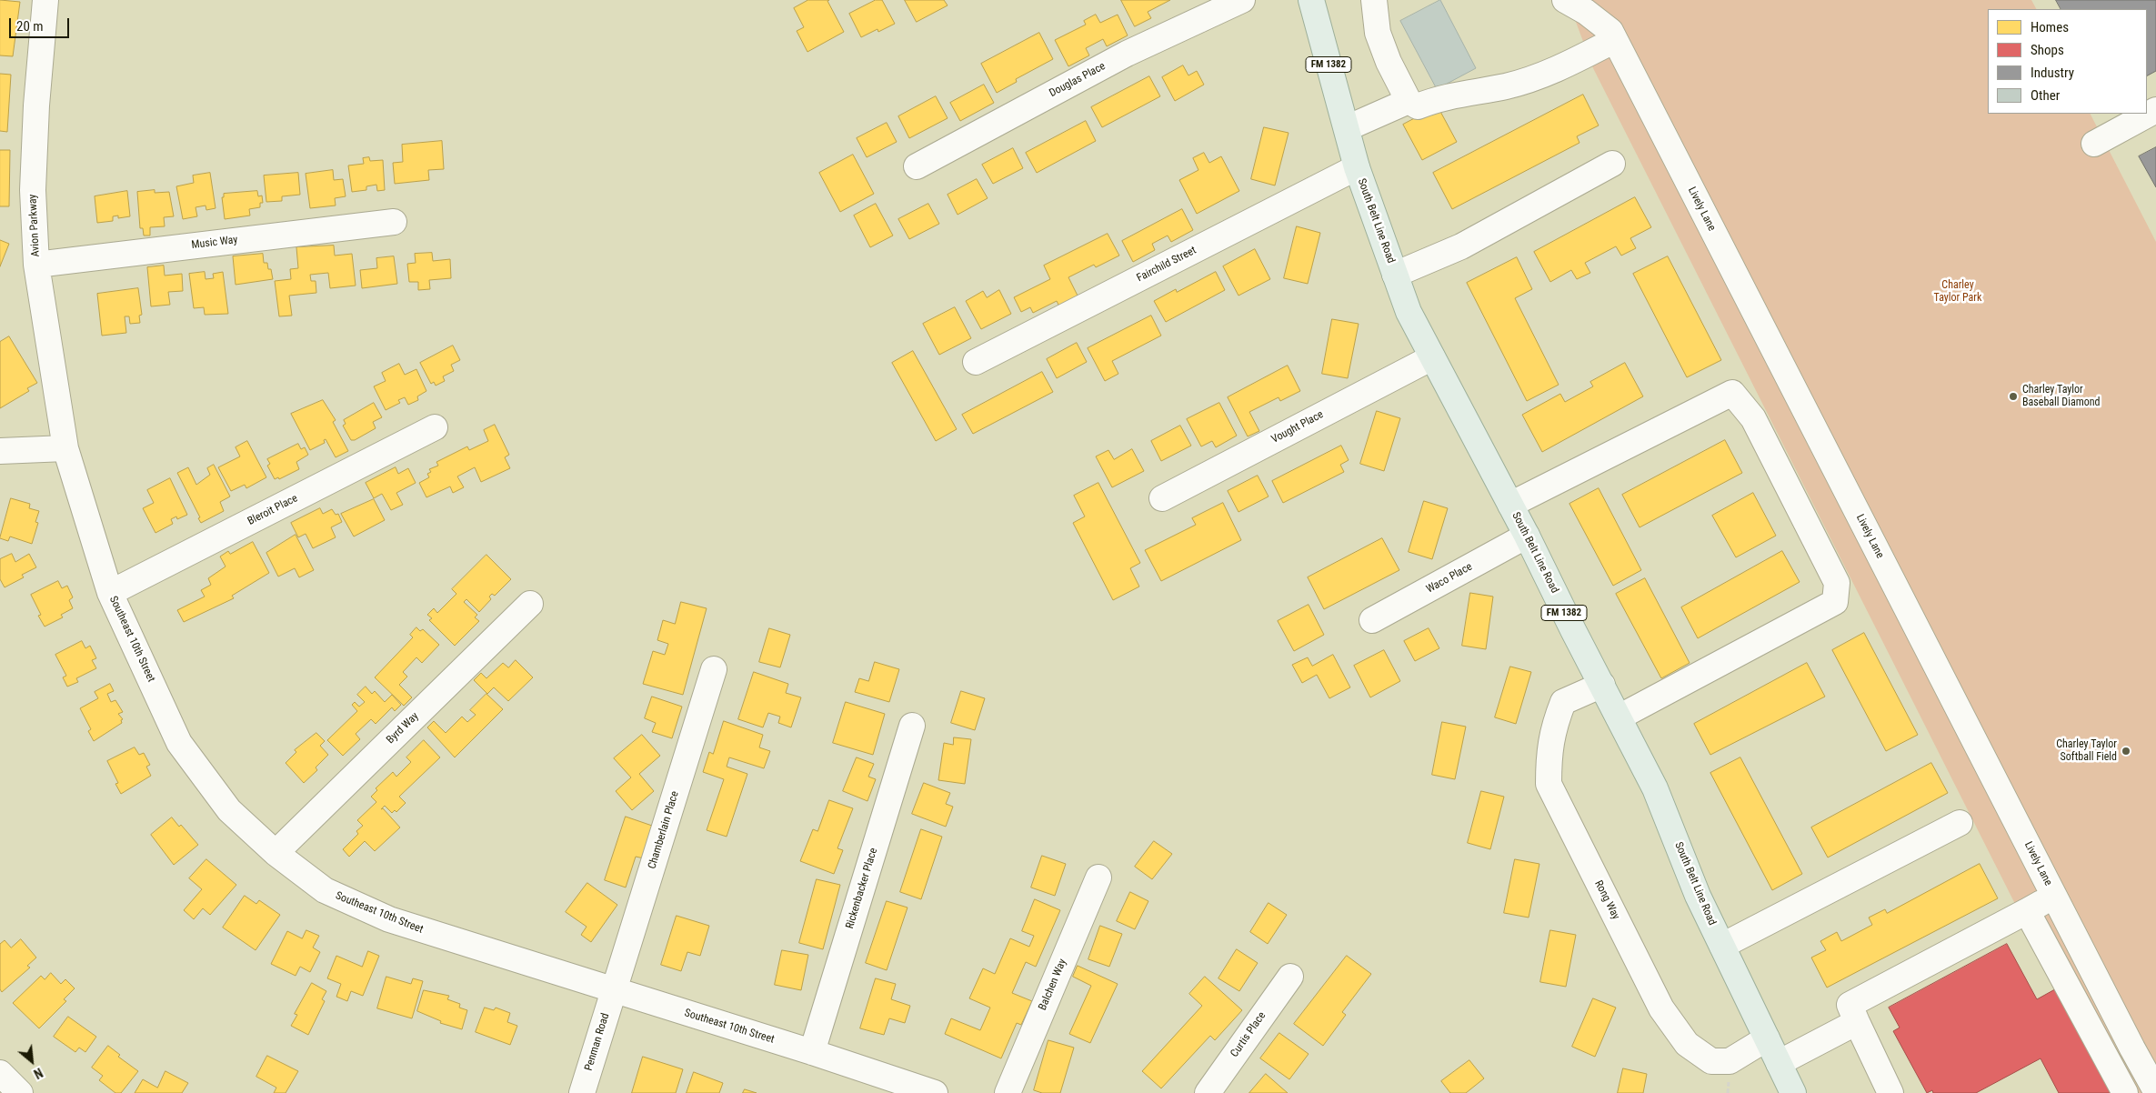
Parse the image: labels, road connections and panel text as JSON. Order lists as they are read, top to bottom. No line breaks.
{"streets":{"main road":["FM 1382","South Belt Line Road"],"street":["Douglas Place","Lively Lane","Avion Parkway","Music Way","Fairchild Street","Vought Place","Bleroit Place","Waco Place","Southeast 10th Street","Byrd Way","Chamberlain Place","Rickenbacker Place","Rong Way","Balchen Way","Curtis Place","Penman Road"]},"crossings":[["South Belt Line Road","Fairchild Street"],["South Belt Line Road","Vought Place"],["South Belt Line Road","Waco Place"],["South Belt Line Road","Rong Way"],["Avion Parkway","Music Way"],["Avion Parkway","Southeast 10th Street"],["Bleroit Place","Southeast 10th Street"],["Southeast 10th Street","Byrd Way"],["Southeast 10th Street","Chamberlain Place"],["Southeast 10th Street","Rickenbacker Place"],["Southeast 10th Street","Penman Road"],["Chamberlain Place","Penman Road"]],"parks":["Charley Taylor Park"],"places":["Charley Taylor Baseball Diamond","Charley Taylor Softball Field"],"legend":["Homes","Shops","Industry","Other"],"scale_bar":"20 m","north":"bottom right"}
